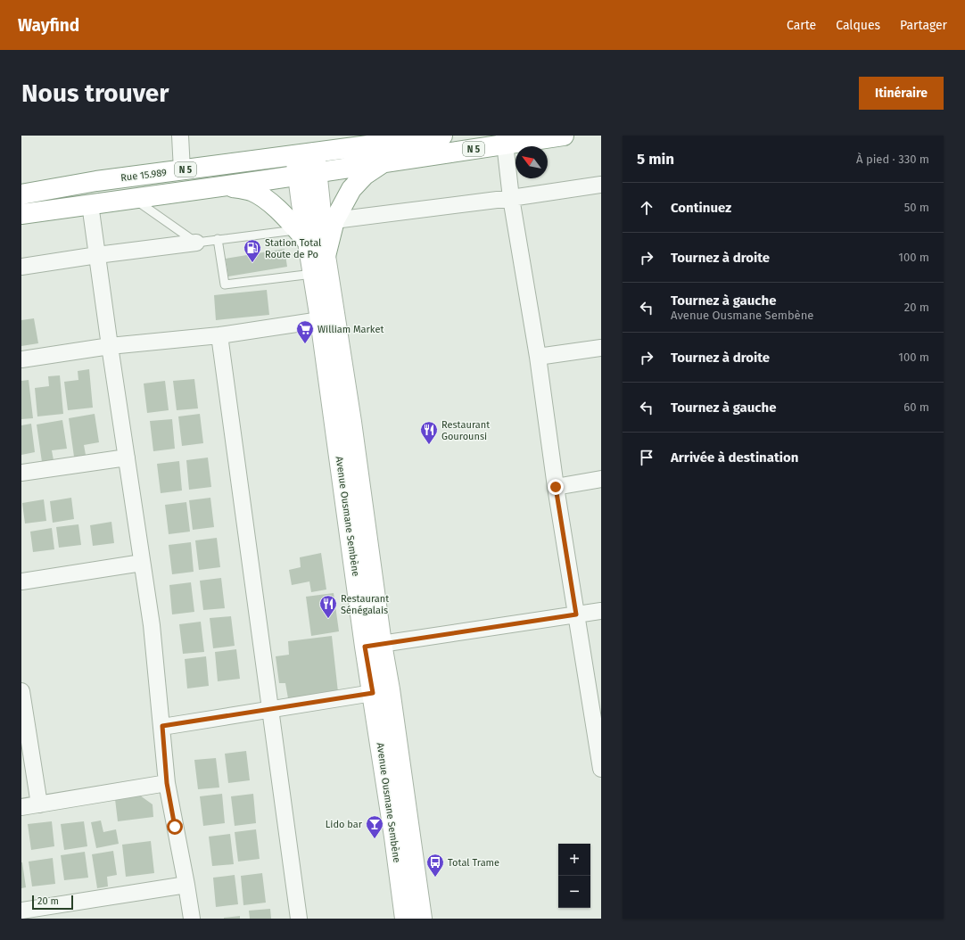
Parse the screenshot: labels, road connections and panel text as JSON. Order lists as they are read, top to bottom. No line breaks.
{"streets":{"main road":["N 5","Rue 15.989","Avenue Ousmane Sembène"]},"places":{"fuel station":["Station Total Route de Po"],"supermarket":["William Market"],"restaurant":["Restaurant Gourounsi","Restaurant Sénégalais"],"bar":["Lido bar"],"bus stop":["Total Trame"]},"scale_bar":"20 m","north":"top left","page":{"header":"Wayfind","nav":["Carte","Calques","Partager"],"buttons":"Itinéraire","title":"Nous trouver","heading":["5 min","À pied · 330 m"],"list":[["Continuez","50 m"],["Tournez à droite","100 m"],["Tournez à gauche","Avenue Ousmane Sembène","20 m"],["Tournez à droite","100 m"],["Tournez à gauche","60 m"],"Arrivée à destination"],"map_buttons":["+","−"],"scale":"20 m"}}
